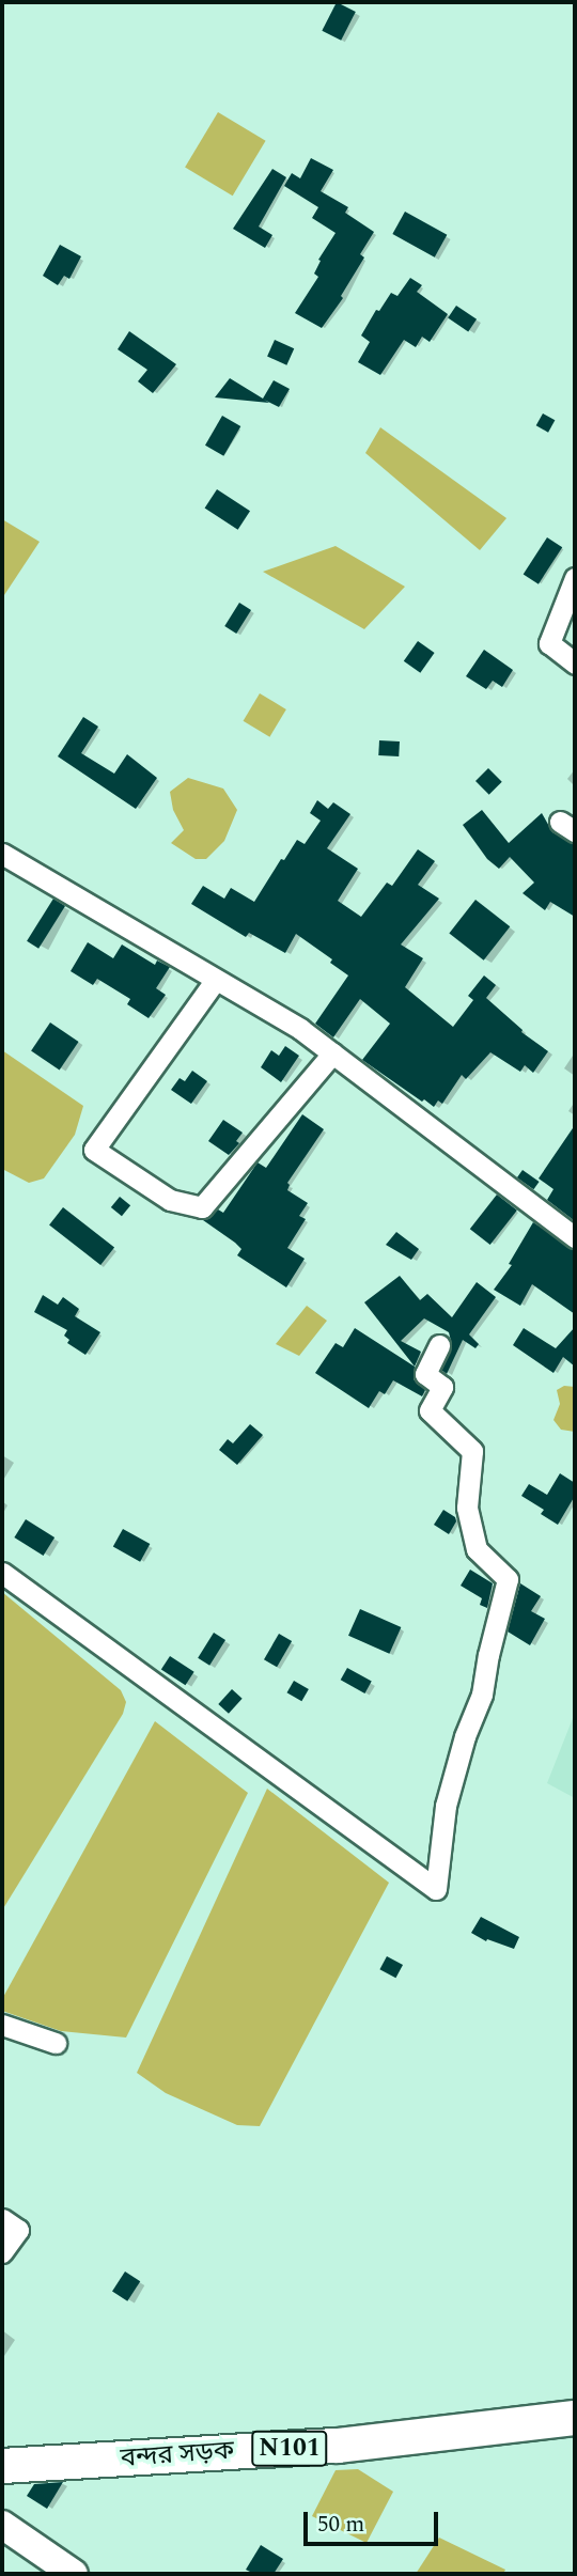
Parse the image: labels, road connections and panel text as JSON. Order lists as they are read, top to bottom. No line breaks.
{"streets":{"highway":["N101","বন্দর সড়ক"]},"scale_bar":"50 m"}
